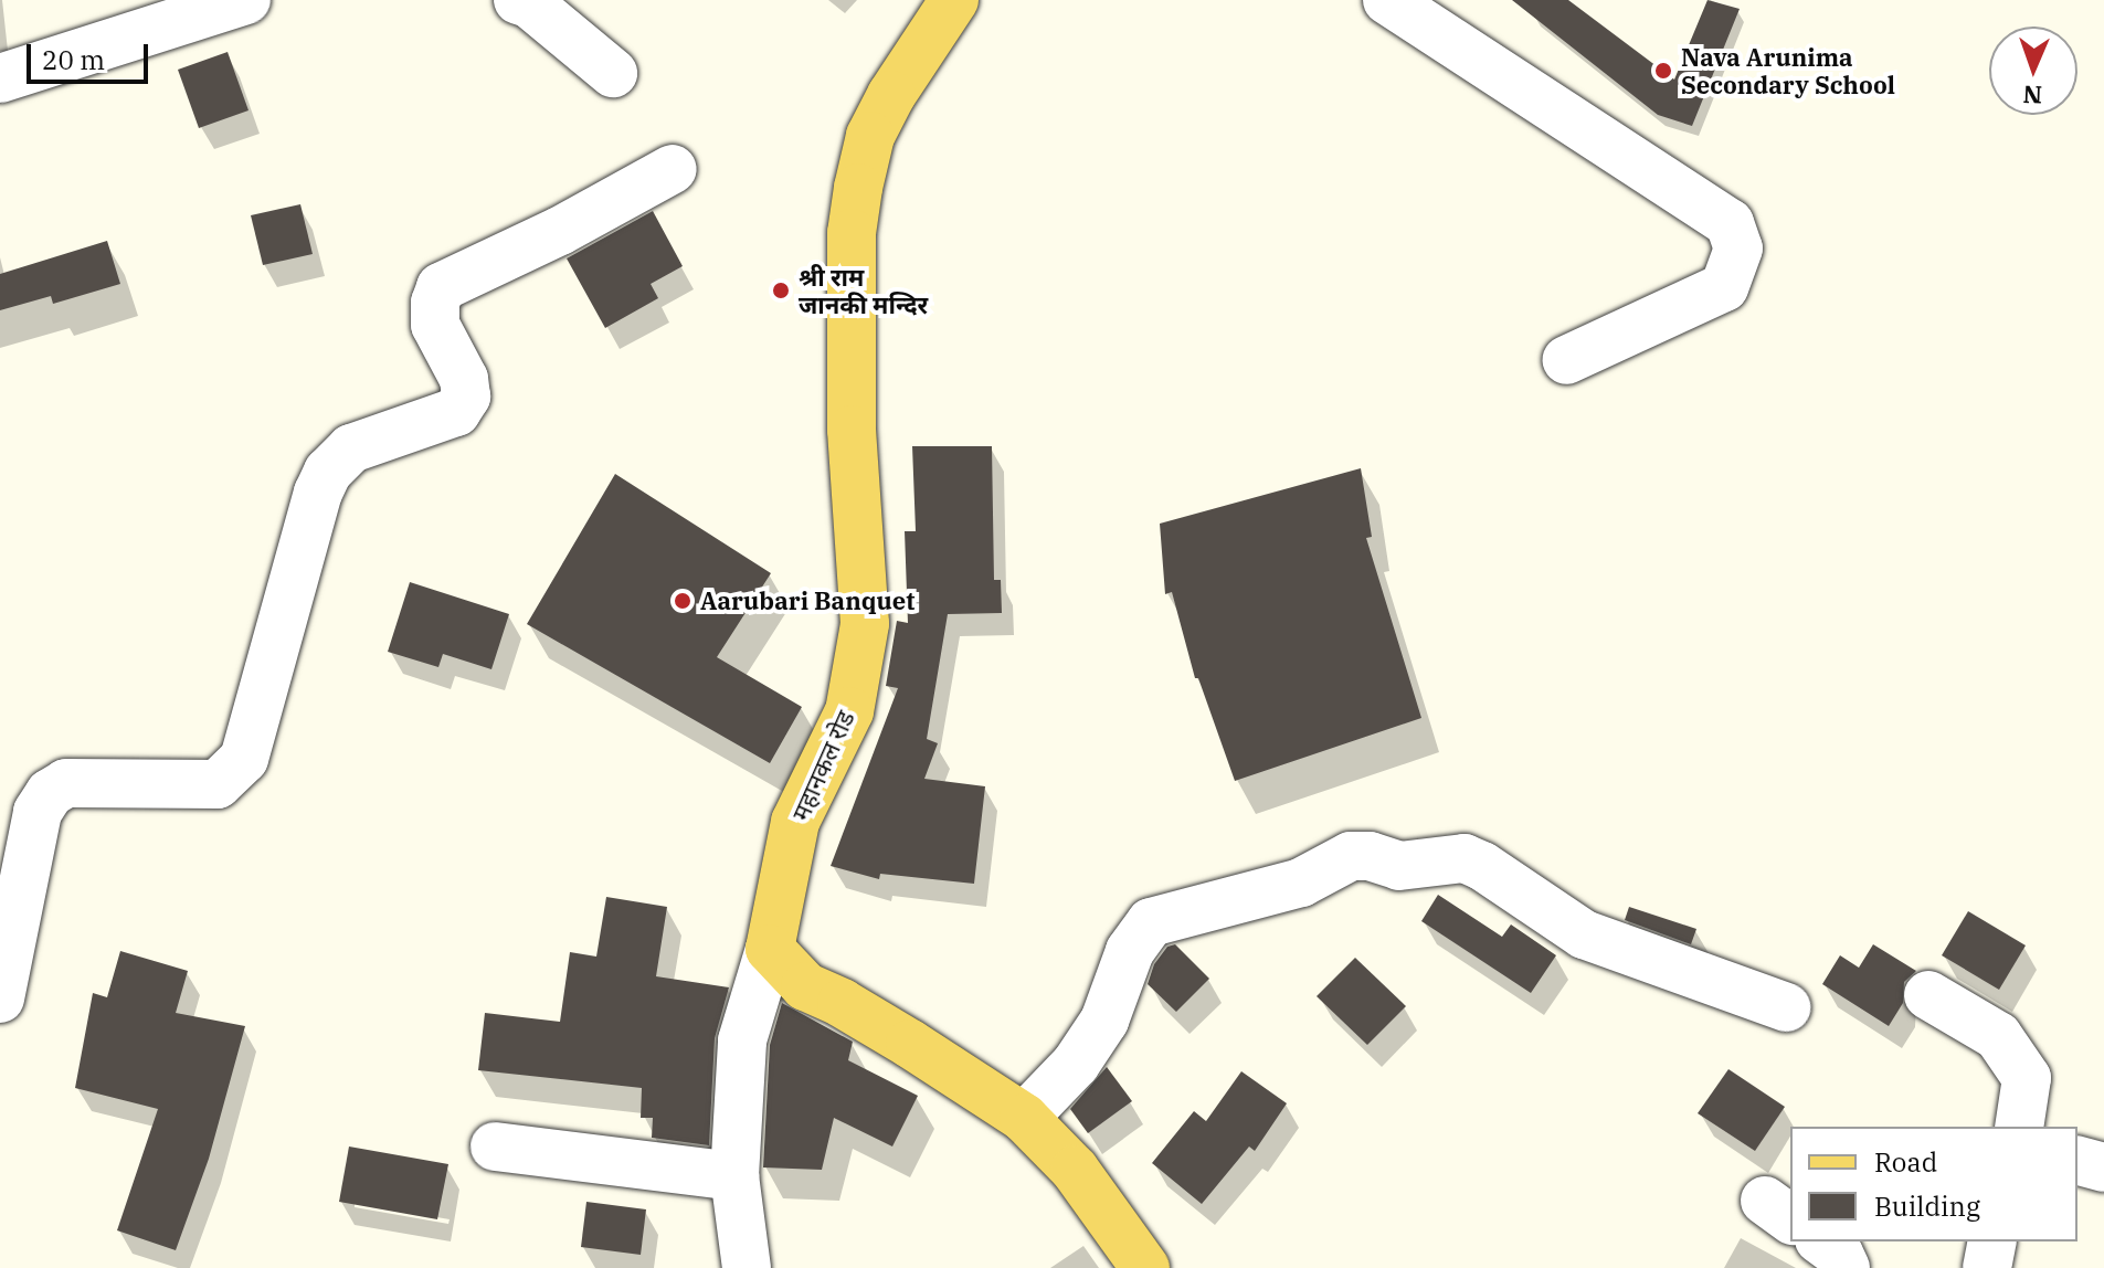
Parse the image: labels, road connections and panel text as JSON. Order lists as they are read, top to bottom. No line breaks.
{"streets":{"main road":["महानकल रोड"]},"places":["Nava Arunima Secondary School","श्री राम जानकी मन्दिर","Aarubari Banquet"],"legend":["Road","Building"],"scale_bar":"20 m","north":"bottom"}
